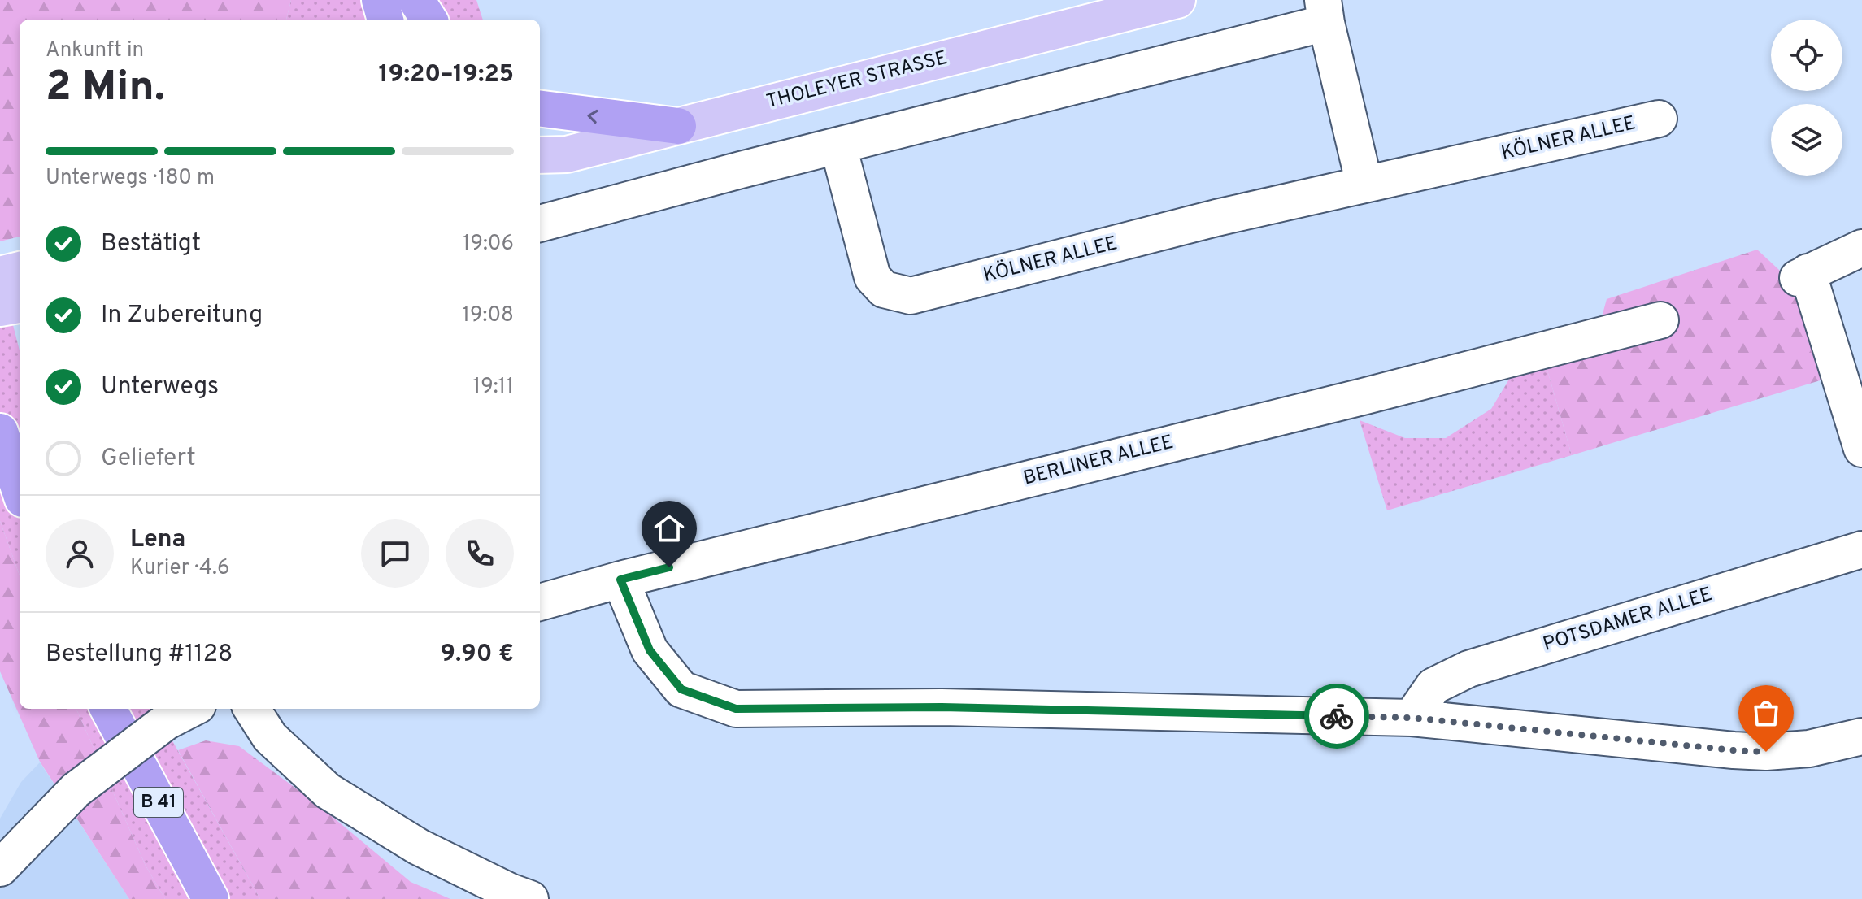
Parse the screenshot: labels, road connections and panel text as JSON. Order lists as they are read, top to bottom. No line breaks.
{"streets":{"highway":["B 41"],"main road":["THOLEYER STRASSE"],"street":["KÖLNER ALLEE","BERLINER ALLEE","POTSDAMER ALLEE"]},"page":{"heading":["2 Min.","Ankunft in","19:20–19:25"],"panel":["Lena","Kurier · 4.6","Bestellung #1128","9.90 €"],"bar":"Unterwegs · 180 m","list":[["Bestätigt","19:06"],["In Zubereitung","19:08"],["Unterwegs","19:11"],"Geliefert"]}}
